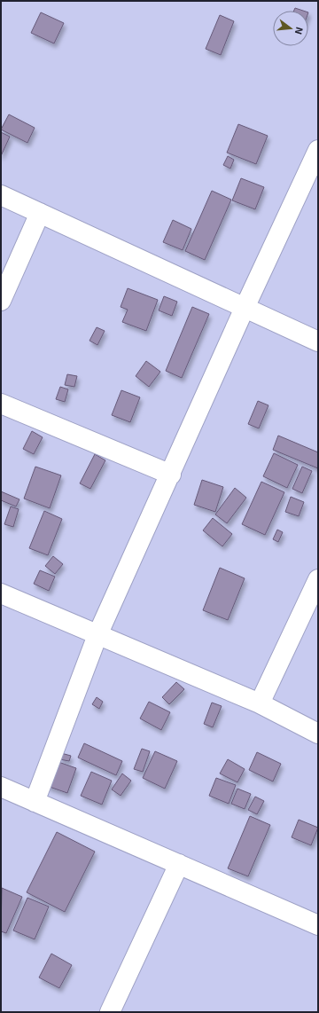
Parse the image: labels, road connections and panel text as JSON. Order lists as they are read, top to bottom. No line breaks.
{"north":"right"}
